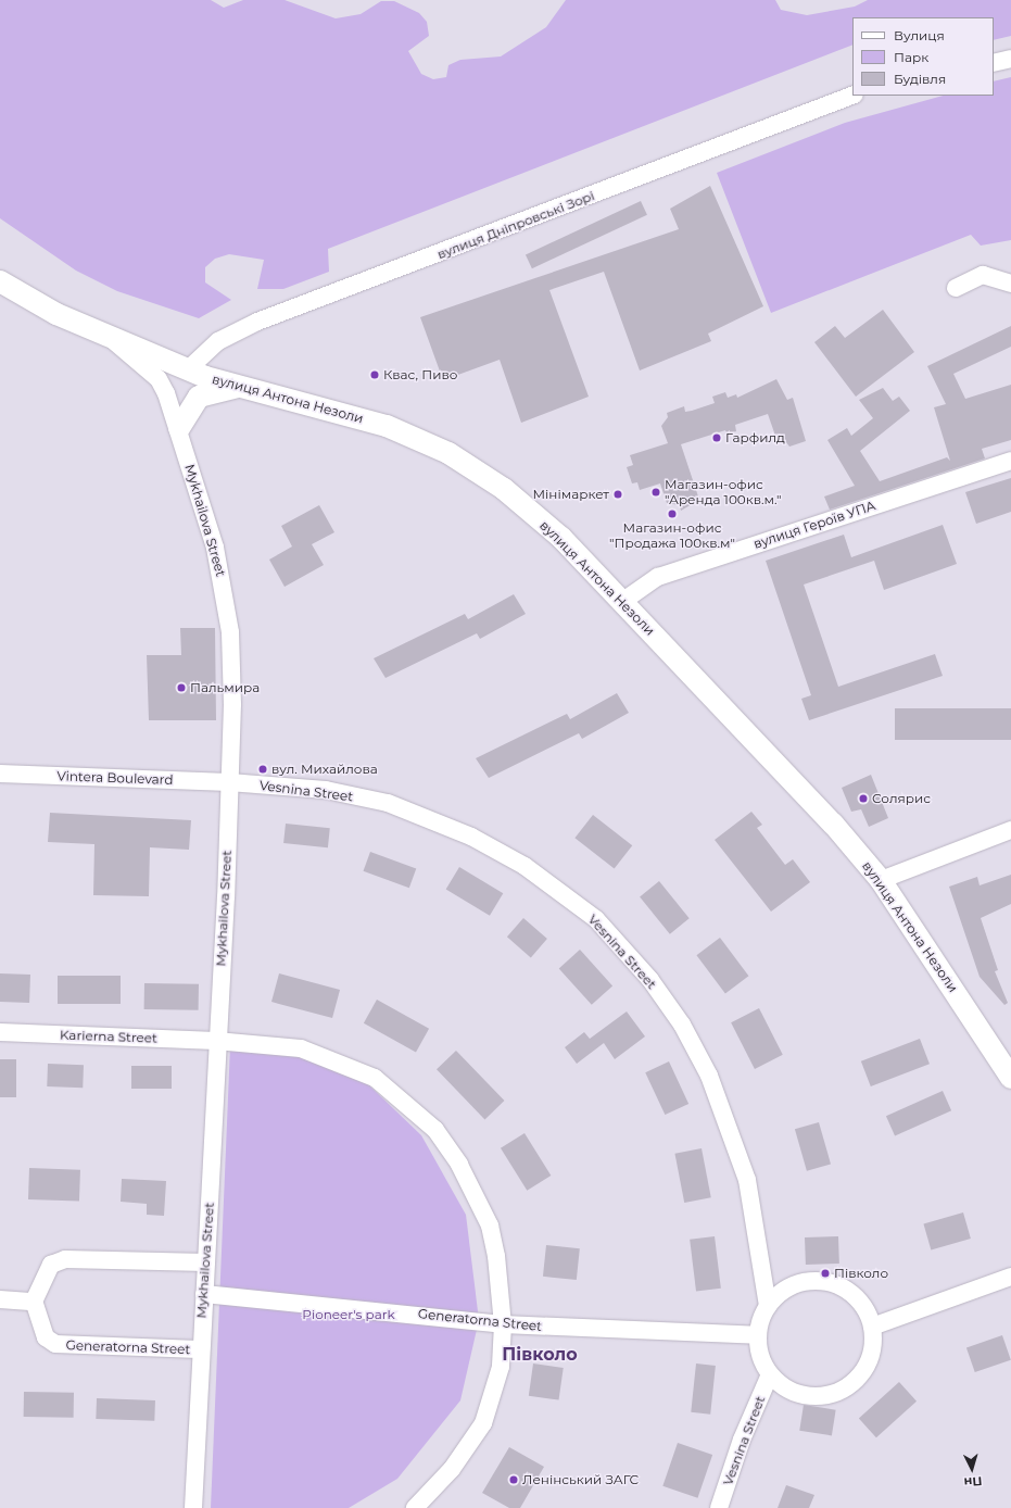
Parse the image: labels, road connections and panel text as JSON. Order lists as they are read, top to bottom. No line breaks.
{"streets":{"main road":["вулиця Антона Незоли"],"street":["вулиця Дніпровські Зорі","Mykhailova Street","вулиця Героїв УПА","Vintera Boulevard","Vesnina Street","Karierna Street","Generatorna Street"]},"crossings":[["вулиця Дніпровські Зорі","вулиця Антона Незоли"],["вулиця Антона Незоли","Mykhailova Street"],["вулиця Антона Незоли","вулиця Героїв УПА"],["Mykhailova Street","Vintera Boulevard"],["Mykhailova Street","Vesnina Street"],["Mykhailova Street","Karierna Street"],["Mykhailova Street","Generatorna Street"],["Vintera Boulevard","Vesnina Street"],["Vesnina Street","Generatorna Street"],["Karierna Street","Generatorna Street"]],"districts":["Півколо"],"parks":["Pioneer's park"],"places":["Квас, Пиво","Гарфилд","Магазин-офис \"Аренда 100кв.м.\"","Мінімаркет","Магазин-офис \"Продажа 100кв.м\"","Пальмира","вул. Михайлова","Солярис","Півколо","Ленінський ЗАГС"],"legend":["Вулиця","Парк","Будівля"],"north":"bottom"}
